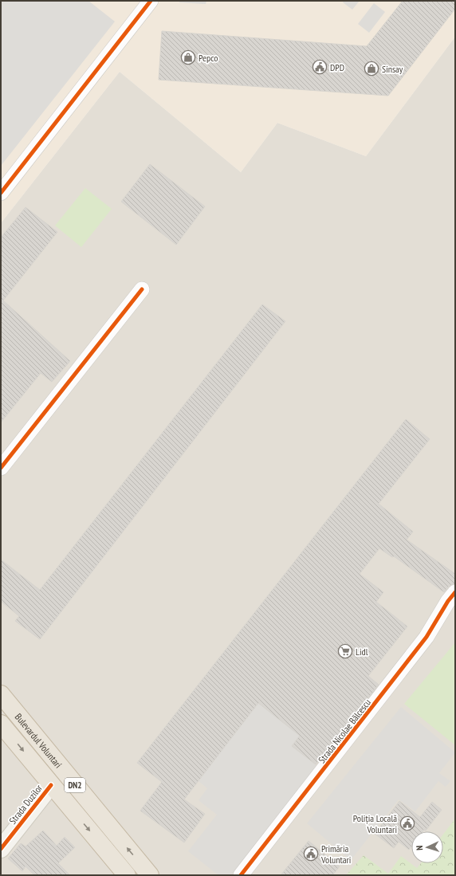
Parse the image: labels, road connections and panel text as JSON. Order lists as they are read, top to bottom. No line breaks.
{"streets":{"highway":["Bulevardul Voluntari","DN2"],"street":["Strada Nicolae Bălcescu","Strada Duzilor"]},"crossings":[["Bulevardul Voluntari","Strada Duzilor"]],"places":{"shop":["Pepco","Sinsay"],"public building":["DPD","Poliția Locală Voluntari","Primăria Voluntari"],"supermarket":["Lidl"]},"north":"left"}
